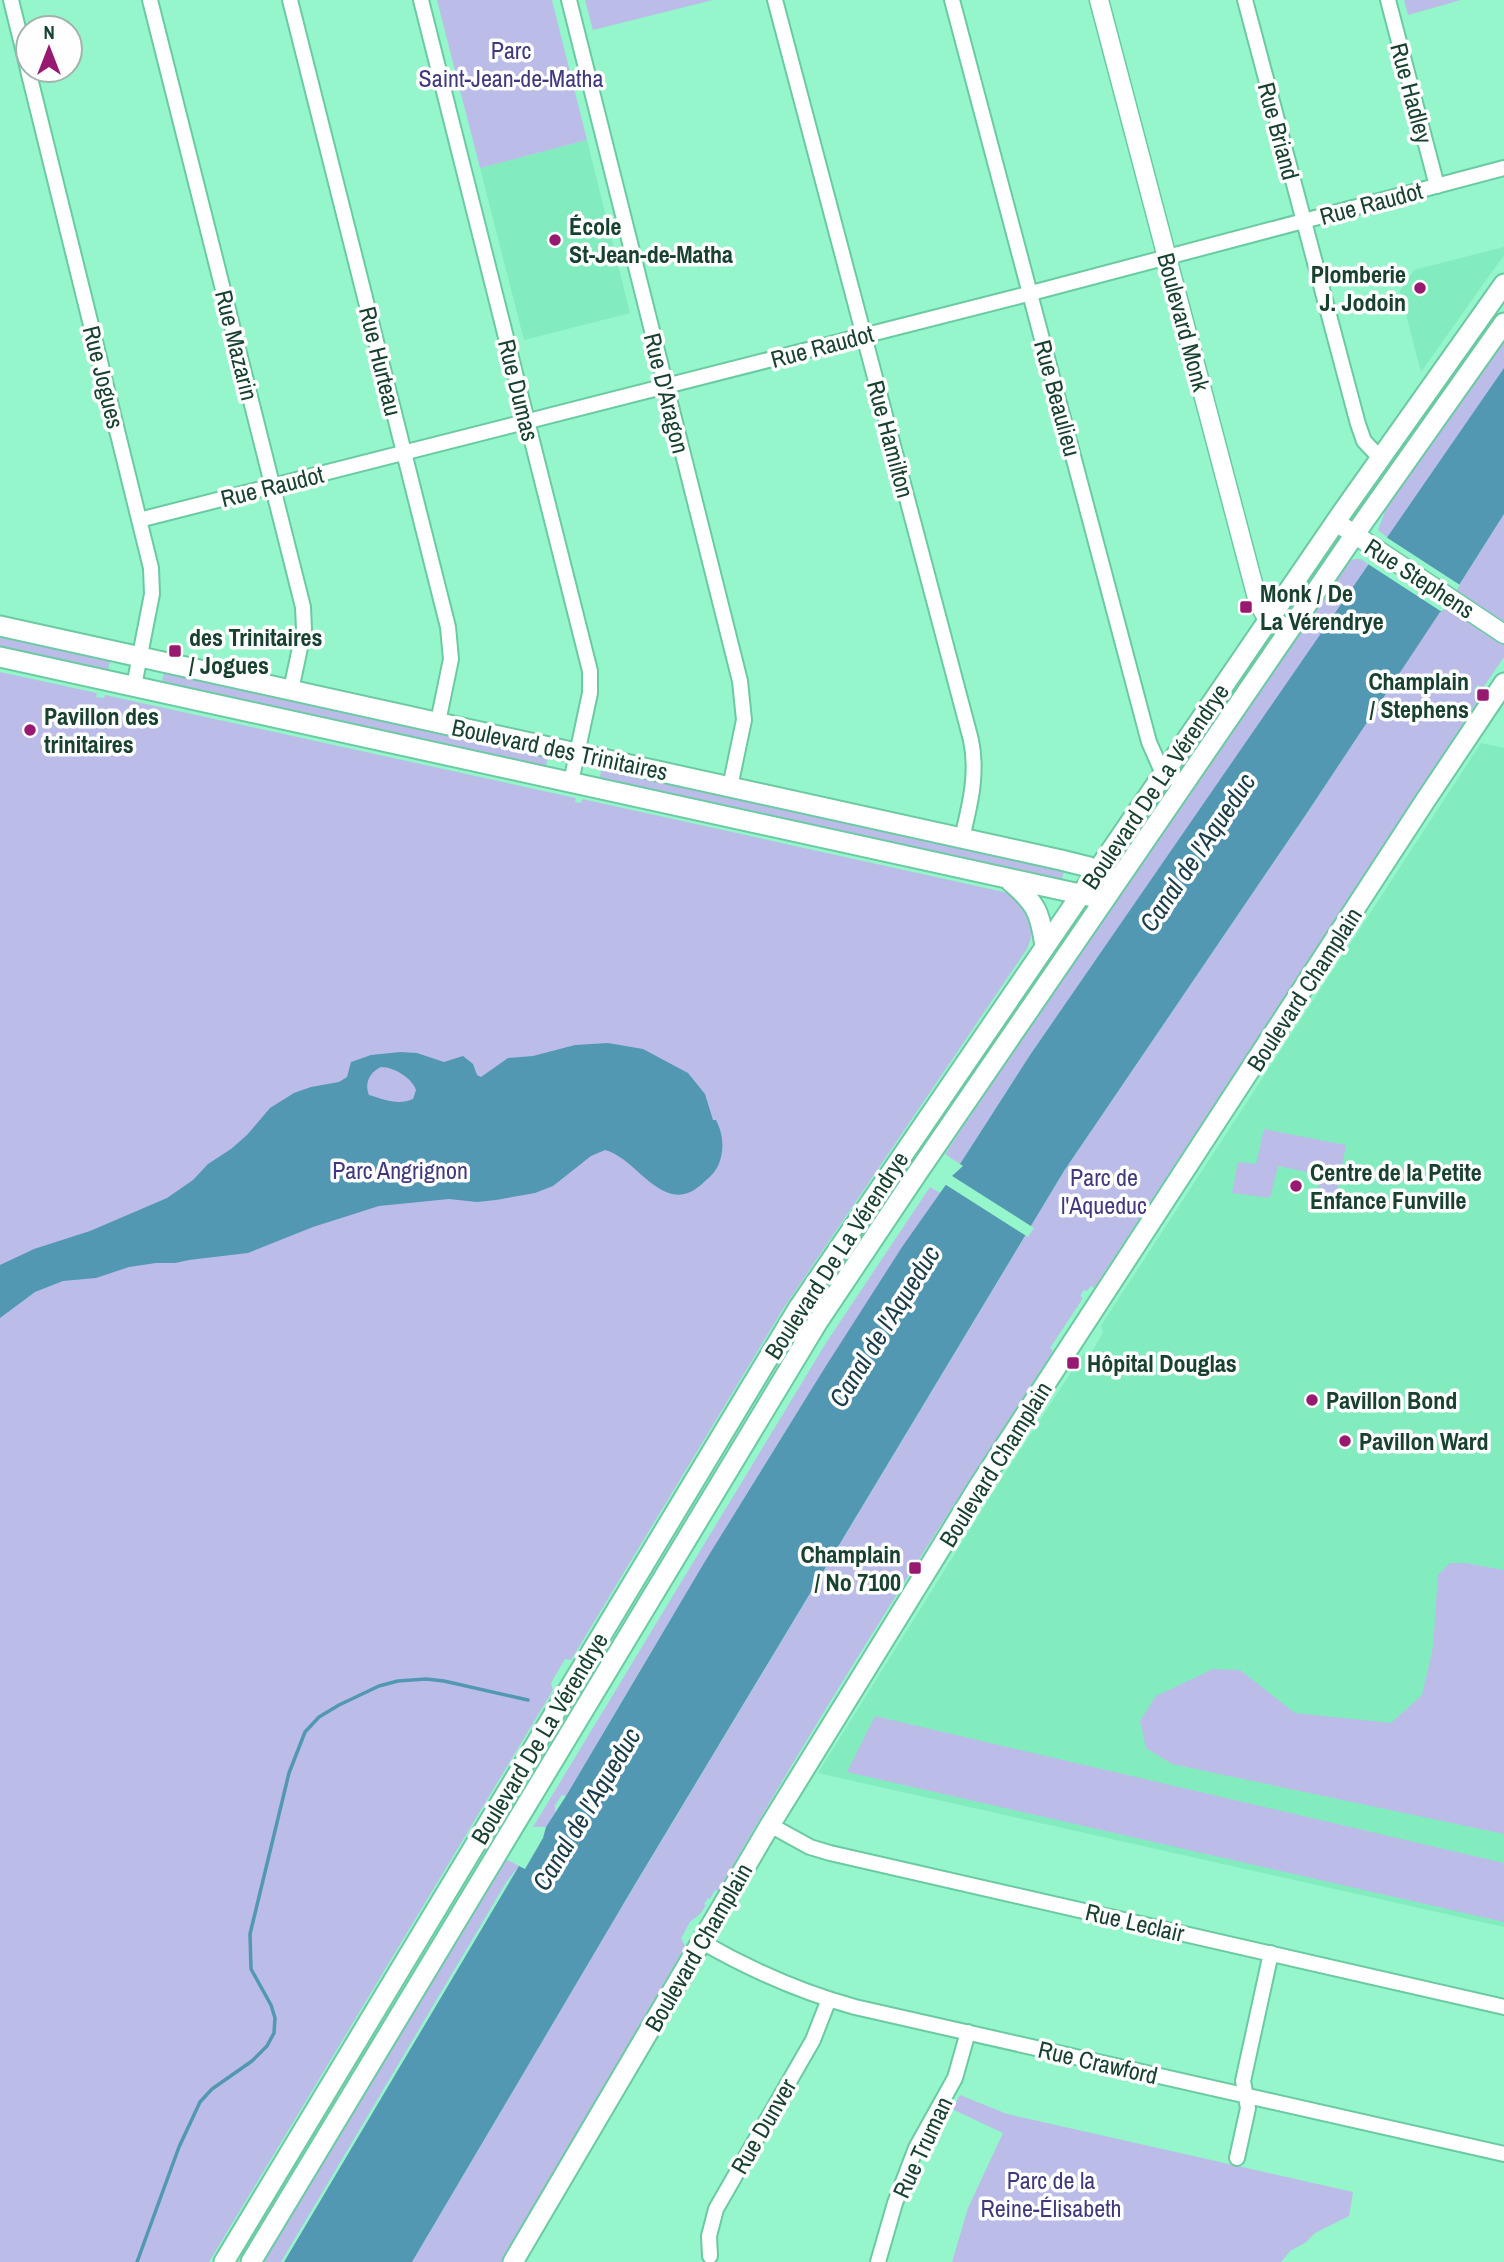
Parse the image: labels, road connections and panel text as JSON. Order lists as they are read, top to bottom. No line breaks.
{"streets":{"main road":["Boulevard des Trinitaires","Boulevard De La Vérendrye","Boulevard Champlain"],"street":["Rue Hadley","Rue Briand","Rue Raudot","Boulevard Monk","Rue Mazarin","Rue Hurteau","Rue Jogues","Rue Dumas","Rue D'Aragon","Rue Beaulieu","Rue Hamilton","Rue Stephens","Rue Leclair","Rue Crawford","Rue Dunver","Rue Truman"]},"crossings":[["Rue Hadley","Rue Raudot"],["Rue Briand","Rue Raudot"],["Rue Briand","Boulevard De La Vérendrye"],["Rue Raudot","Boulevard Monk"],["Rue Raudot","Rue Mazarin"],["Rue Raudot","Rue Hurteau"],["Rue Raudot","Rue Jogues"],["Rue Raudot","Rue Dumas"],["Rue Raudot","Rue D'Aragon"],["Rue Raudot","Rue Beaulieu"],["Rue Raudot","Rue Hamilton"],["Boulevard Monk","Boulevard De La Vérendrye"],["Rue Mazarin","Boulevard des Trinitaires"],["Rue Hurteau","Boulevard des Trinitaires"],["Rue Jogues","Boulevard des Trinitaires"],["Rue Dumas","Boulevard des Trinitaires"],["Rue D'Aragon","Boulevard des Trinitaires"],["Rue Beaulieu","Boulevard De La Vérendrye"],["Rue Hamilton","Boulevard des Trinitaires"],["Rue Stephens","Boulevard De La Vérendrye"],["Boulevard des Trinitaires","Boulevard De La Vérendrye"],["Boulevard Champlain","Rue Leclair"],["Boulevard Champlain","Rue Crawford"],["Rue Crawford","Rue Dunver"],["Rue Crawford","Rue Truman"]],"water":["Canal de l'Aqueduc"],"parks":["Parc Saint-Jean-de-Matha","Parc Angrignon","Parc de l'Aqueduc","Parc de la Reine-Élisabeth"],"places":{"other":["École St-Jean-de-Matha","Plomberie J. Jodoin","Pavillon des trinitaires","Centre de la Petite Enfance Funville","Pavillon Bond","Pavillon Ward"],"transit":["Monk / De La Vérendrye","des Trinitaires / Jogues","Champlain / Stephens","Hôpital Douglas","Champlain / No 7100"]},"north":"top"}
